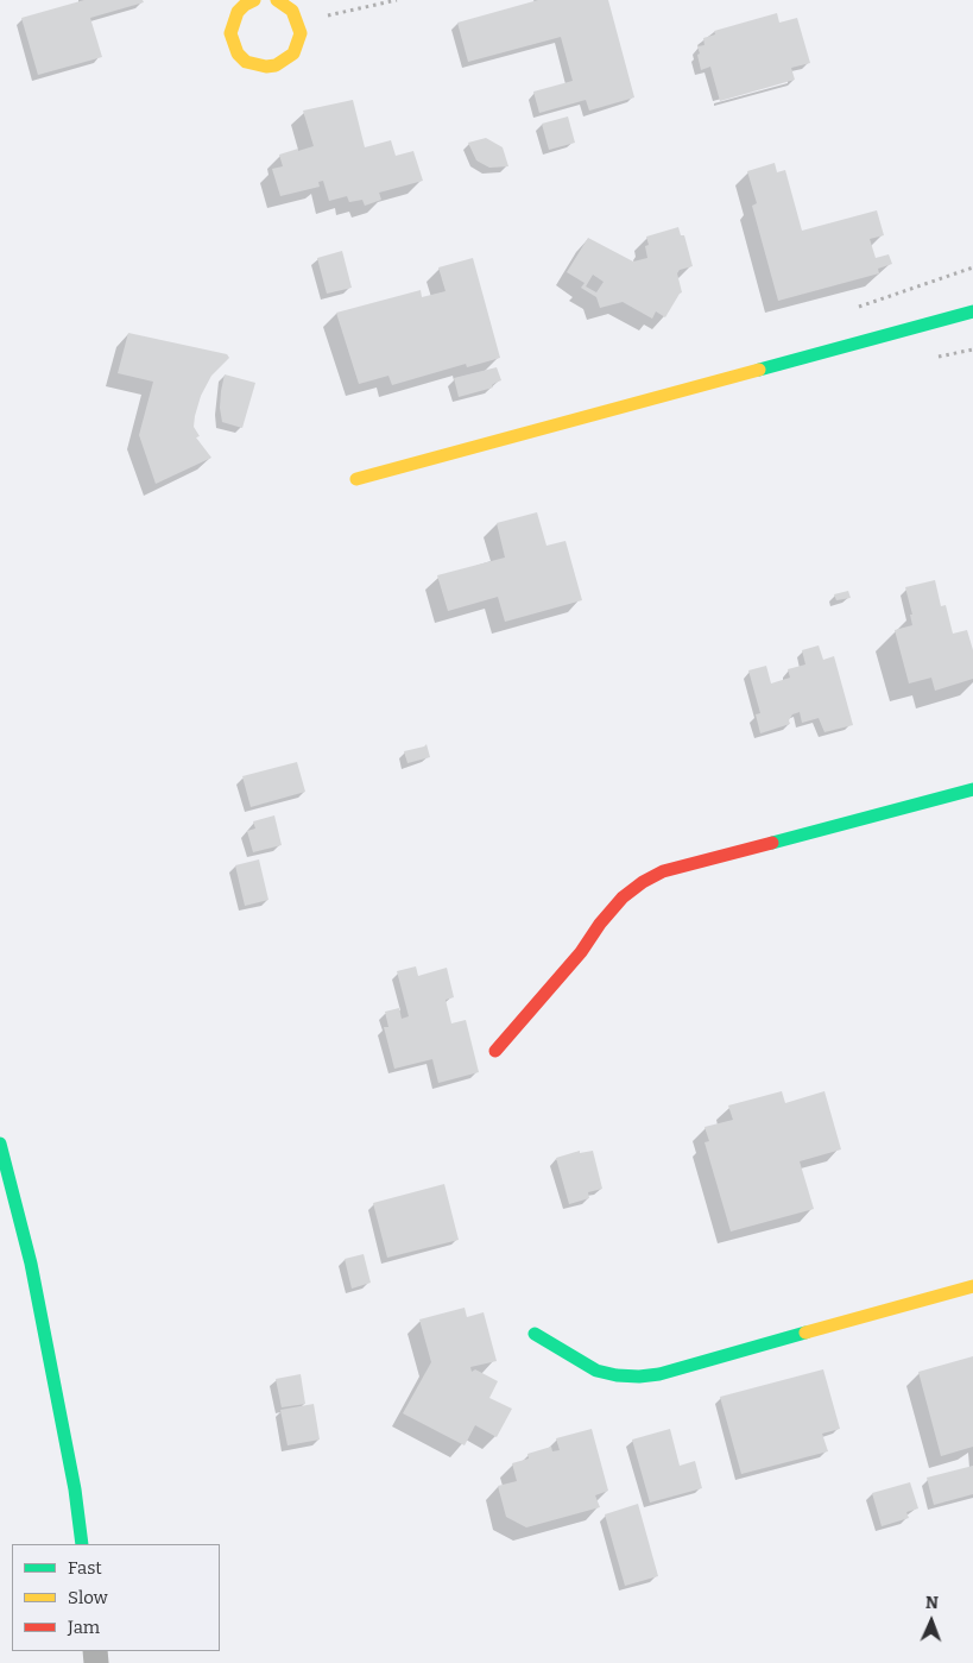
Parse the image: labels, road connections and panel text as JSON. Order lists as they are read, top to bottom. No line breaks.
{"legend":["Fast","Slow","Jam"],"north":"top"}
